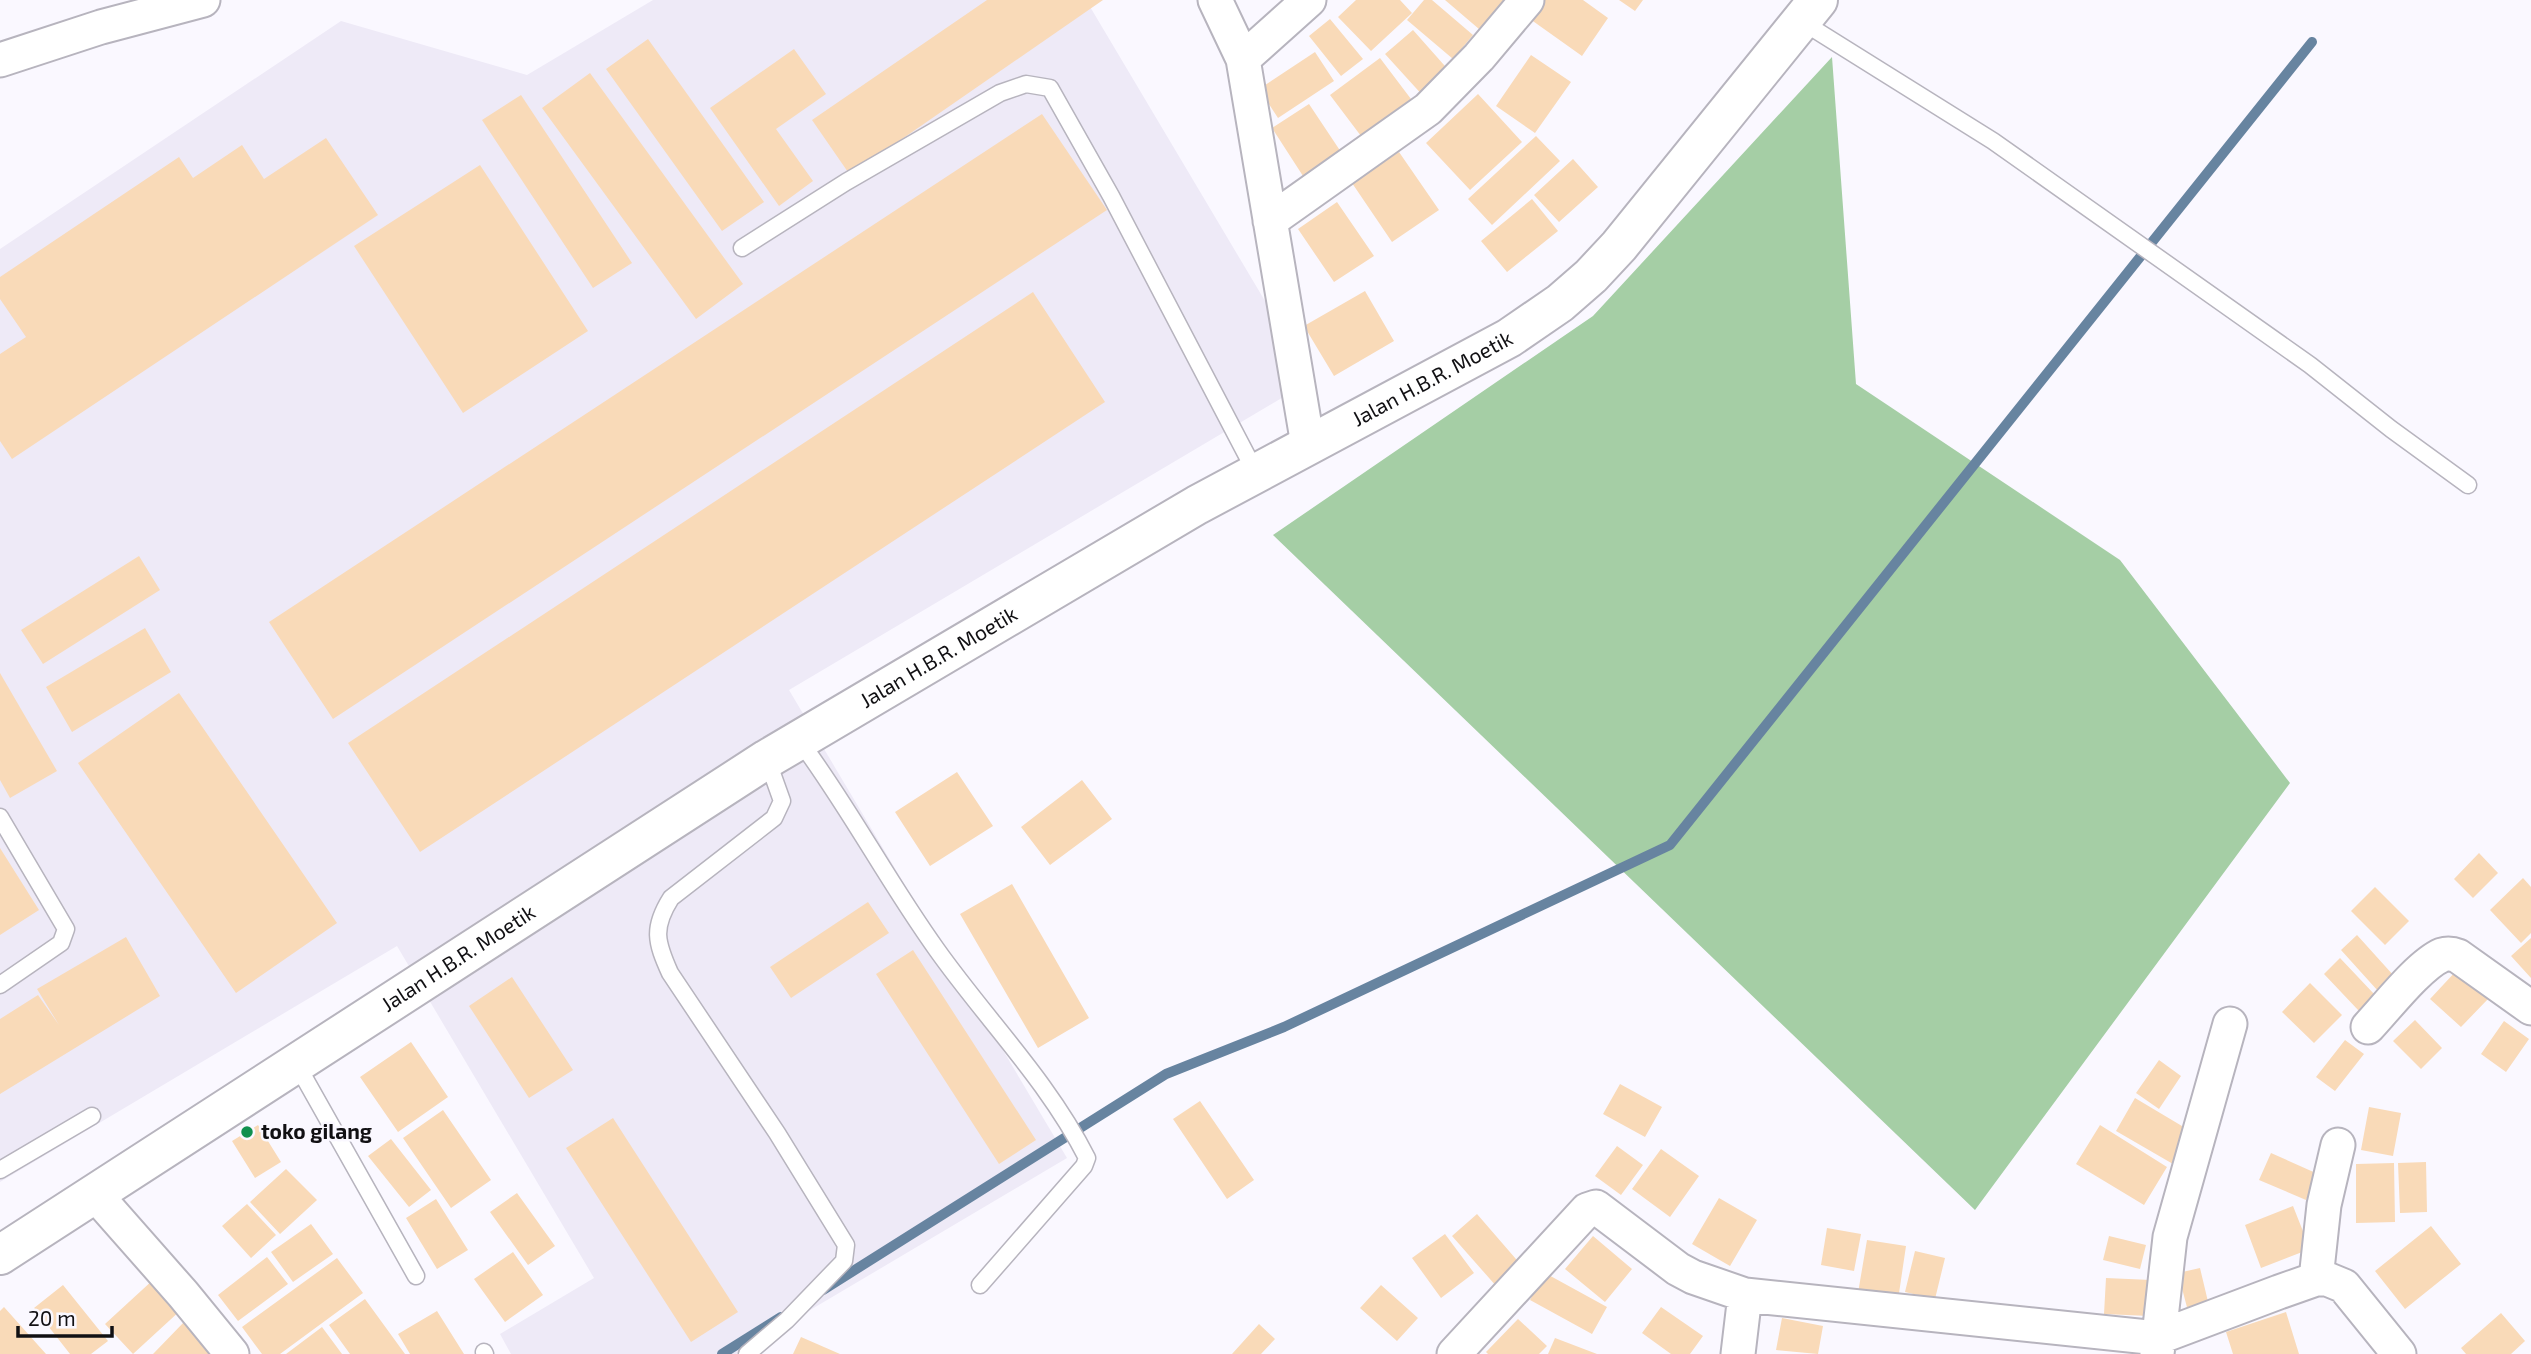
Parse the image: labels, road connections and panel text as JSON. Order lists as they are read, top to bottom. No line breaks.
{"streets":{"street":["Jalan H.B.R. Moetik"]},"places":["toko gilang"],"scale_bar":"20 m"}
